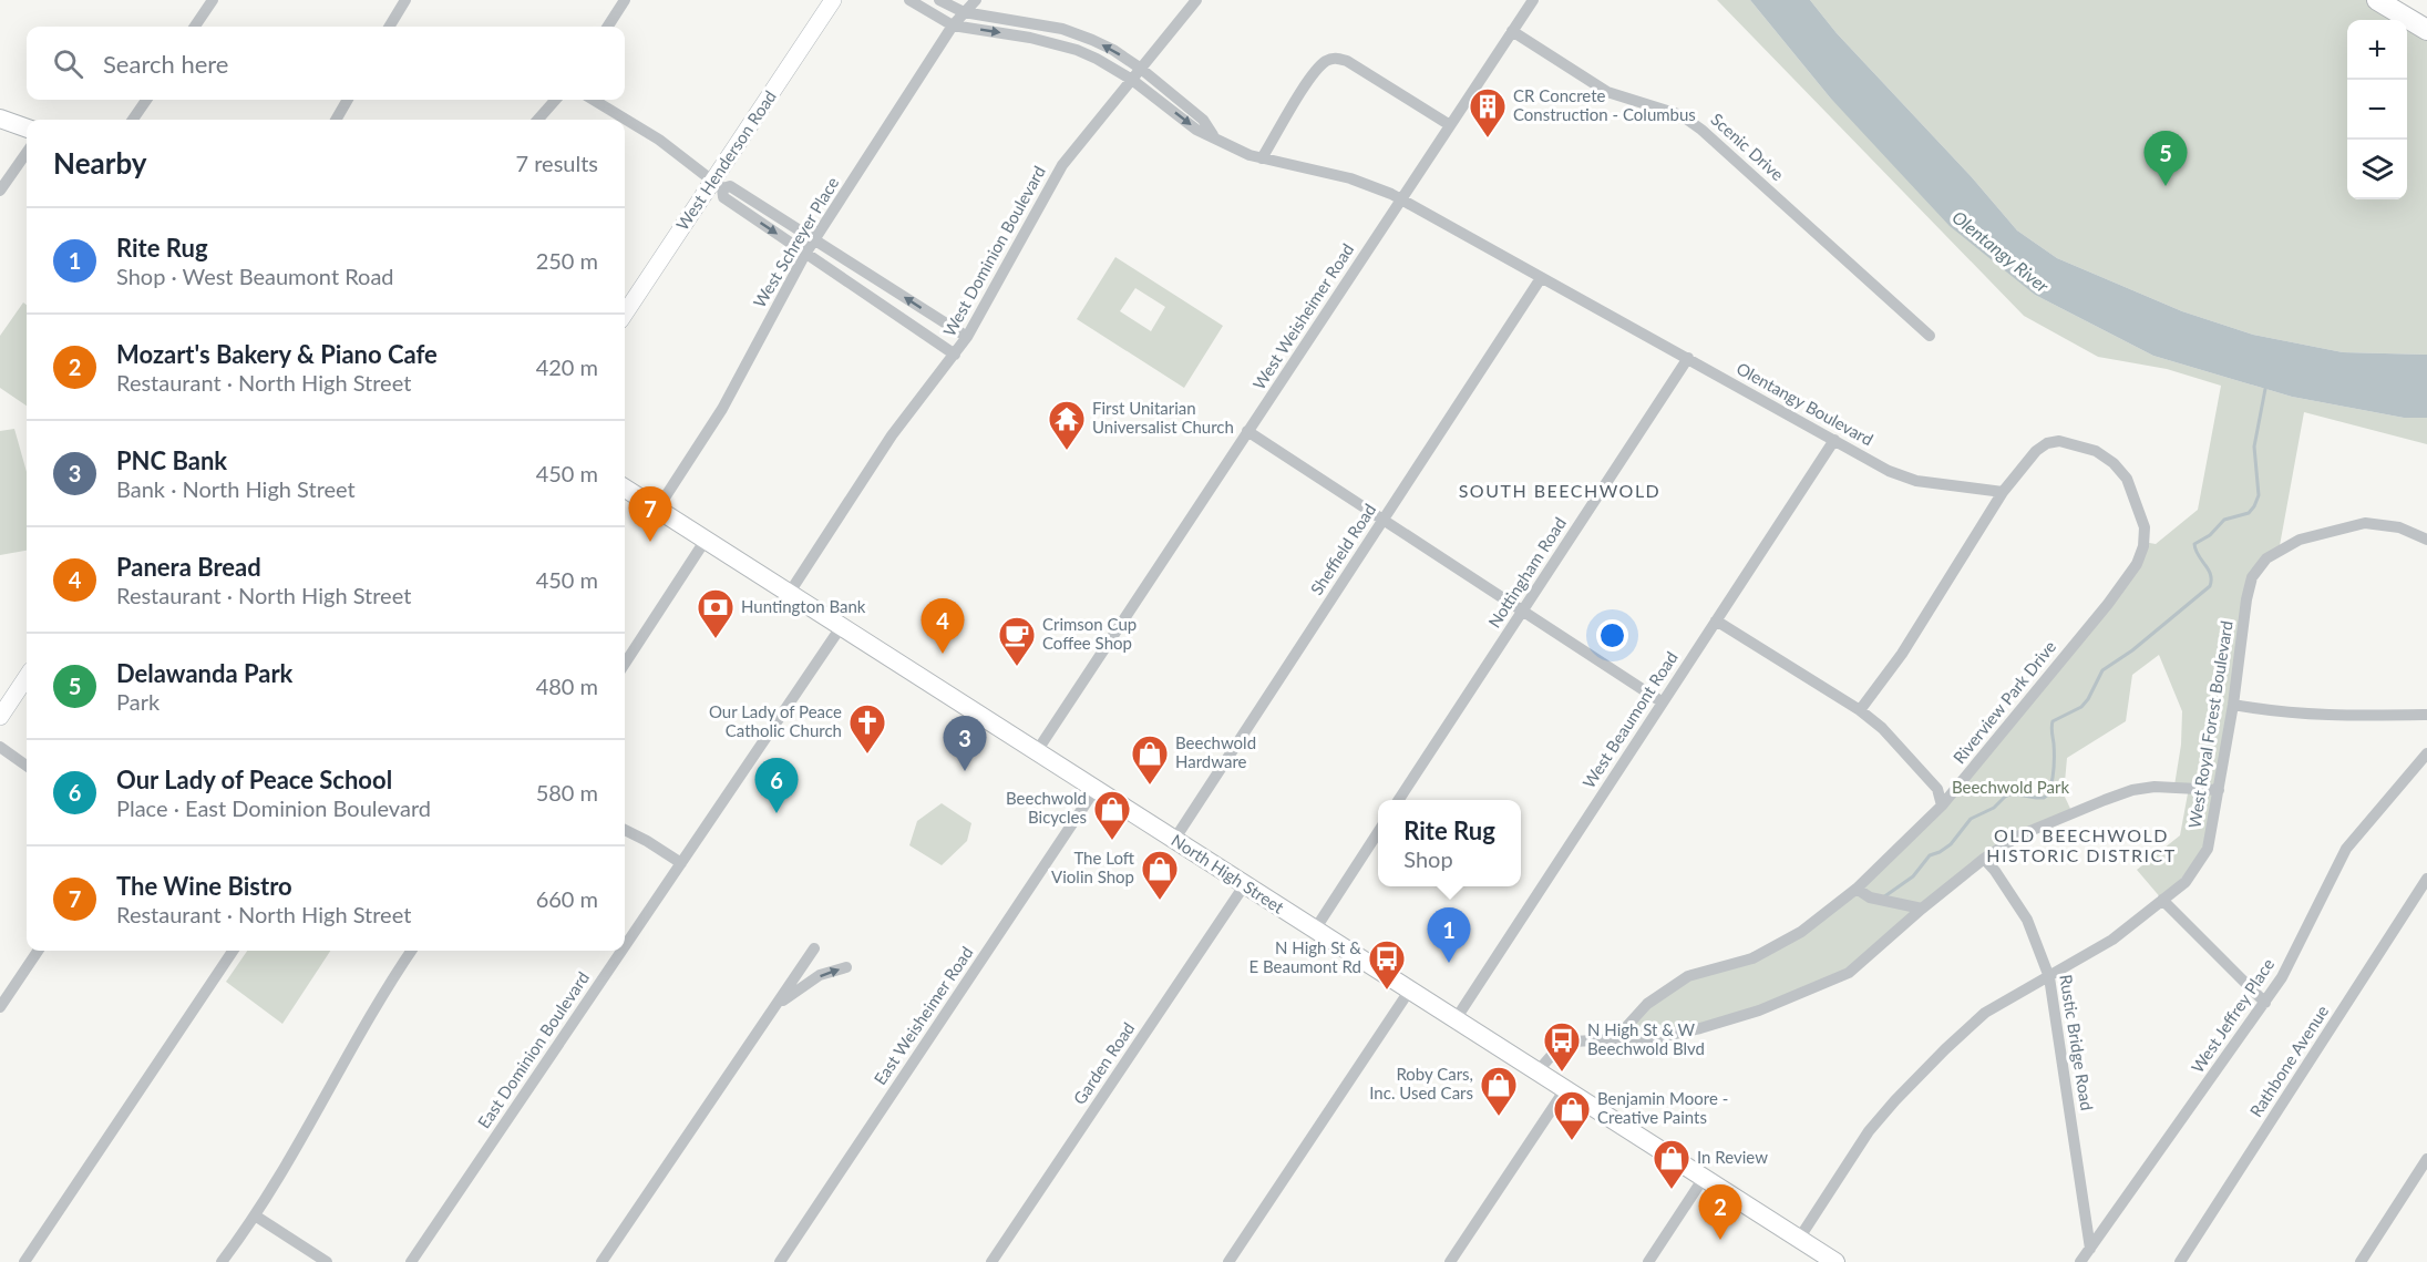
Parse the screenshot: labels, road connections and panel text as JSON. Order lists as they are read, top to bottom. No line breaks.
{"streets":{"main road":["West Henderson Road","North High Street"],"street":["Scenic Drive","West Schreyer Place","West Dominion Boulevard","West Weisheimer Road","Olentangy Boulevard","Sheffield Road","Nottingham Road","Riverview Park Drive","West Beaumont Road","West Royal Forest Boulevard","East Weisheimer Road","West Jeffrey Place","Rustic Bridge Road","East Dominion Boulevard","Rathbone Avenue","Garden Road"]},"crossings":[["Scenic Drive","West Weisheimer Road"],["West Schreyer Place","Olentangy Boulevard"],["West Schreyer Place","North High Street"],["West Dominion Boulevard","Olentangy Boulevard"],["West Dominion Boulevard","North High Street"],["West Weisheimer Road","Olentangy Boulevard"],["West Weisheimer Road","North High Street"],["Olentangy Boulevard","Sheffield Road"],["Olentangy Boulevard","Nottingham Road"],["Olentangy Boulevard","Riverview Park Drive"],["Olentangy Boulevard","West Beaumont Road"],["Sheffield Road","North High Street"],["West Beaumont Road","North High Street"],["West Royal Forest Boulevard","North High Street"],["West Royal Forest Boulevard","Rustic Bridge Road"],["North High Street","East Weisheimer Road"],["North High Street","East Dominion Boulevard"],["North High Street","Garden Road"],["West Jeffrey Place","Rustic Bridge Road"]],"districts":["SOUTH BEECHWOLD","OLD BEECHWOLD HISTORIC DISTRICT"],"water":["Olentangy River"],"parks":["Beechwold Park"],"places":{"building":["CR Concrete Construction - Columbus"],"temple":["First Unitarian Universalist Church"],"bank":["Huntington Bank"],"cafe":["Crimson Cup Coffee Shop"],"church":["Our Lady of Peace Catholic Church"],"shop":["Beechwold Hardware","Beechwold Bicycles","The Loft Violin Shop","Roby Cars, Inc. Used Cars","Benjamin Moore - Creative Paints","In Review"],"bus stop":["N High St & E Beaumont Rd","N High St & W Beechwold Blvd"]},"page":{"map_buttons":["+","−"],"search":"Search here","heading":["Nearby","7 results"],"pins":["5","7","4","3","6","1","2"],"list":[{"mark":"1","name":"Rite Rug","note":"Shop · West Beaumont Road","value":"250 m"},{"mark":"2","name":"Mozart's Bakery & Piano Cafe","note":"Restaurant · North High Street","value":"420 m"},{"mark":"3","name":"PNC Bank","note":"Bank · North High Street","value":"450 m"},{"mark":"4","name":"Panera Bread","note":"Restaurant · North High Street","value":"450 m"},{"mark":"5","name":"Delawanda Park","note":"Park","value":"480 m"},{"mark":"6","name":"Our Lady of Peace School","note":"Place · East Dominion Boulevard","value":"580 m"},{"mark":"7","name":"The Wine Bistro","note":"Restaurant · North High Street","value":"660 m"}],"popup":["Rite Rug","Shop"]}}
